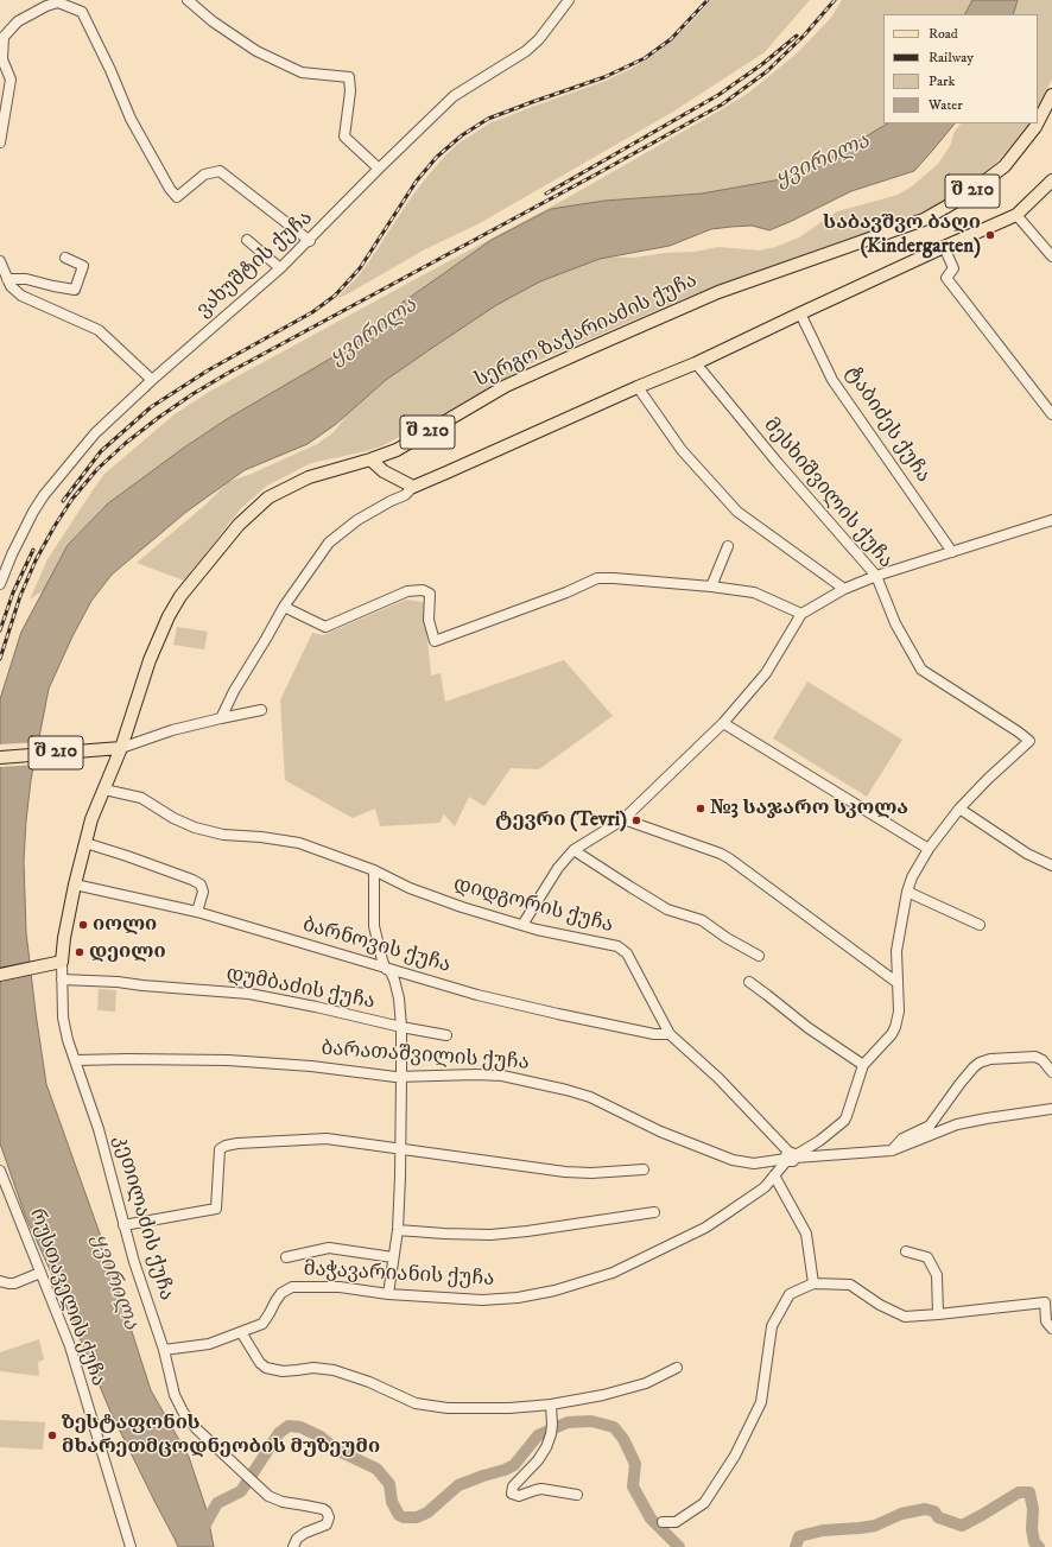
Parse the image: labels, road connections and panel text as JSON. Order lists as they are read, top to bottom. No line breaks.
{"streets":{"main road":["შ 210","სერგო ზაქარიაძის ქუჩა"],"street":["ვახუშტის ქუჩა","ტაბიძეს ქუჩა","მესხიშვილის ქუჩა","დიდგორის ქუჩა","ბარნოვის ქუჩა","დუმბაძის ქუჩა","ბარათაშვილის ქუჩა","კეთილაძის ქუჩა","მაჭავარიანის ქუჩა","რუსთაველის ქუჩა"]},"crossings":[["შ 210","სერგო ზაქარიაძის ქუჩა"],["სერგო ზაქარიაძის ქუჩა","დიდგორის ქუჩა"],["სერგო ზაქარიაძის ქუჩა","ბარნოვის ქუჩა"],["სერგო ზაქარიაძის ქუჩა","კეთილაძის ქუჩა"],["დიდგორის ქუჩა","ბარნოვის ქუჩა"],["დიდგორის ქუჩა","ბარათაშვილის ქუჩა"],["დიდგორის ქუჩა","მაჭავარიანის ქუჩა"],["დუმბაძის ქუჩა","კეთილაძის ქუჩა"],["ბარათაშვილის ქუჩა","კეთილაძის ქუჩა"],["ბარათაშვილის ქუჩა","მაჭავარიანის ქუჩა"],["კეთილაძის ქუჩა","მაჭავარიანის ქუჩა"]],"water":["ყვირილა"],"places":["საბავშვო ბაღი (Kindergarten)","№3 საჯარო სკოლა","ტევრი (Tevri)","იოლი","დეილი","ზესტაფონის მხარეთმცოდნეობის მუზეუმი"],"legend":["Road","Railway","Park","Water"]}
